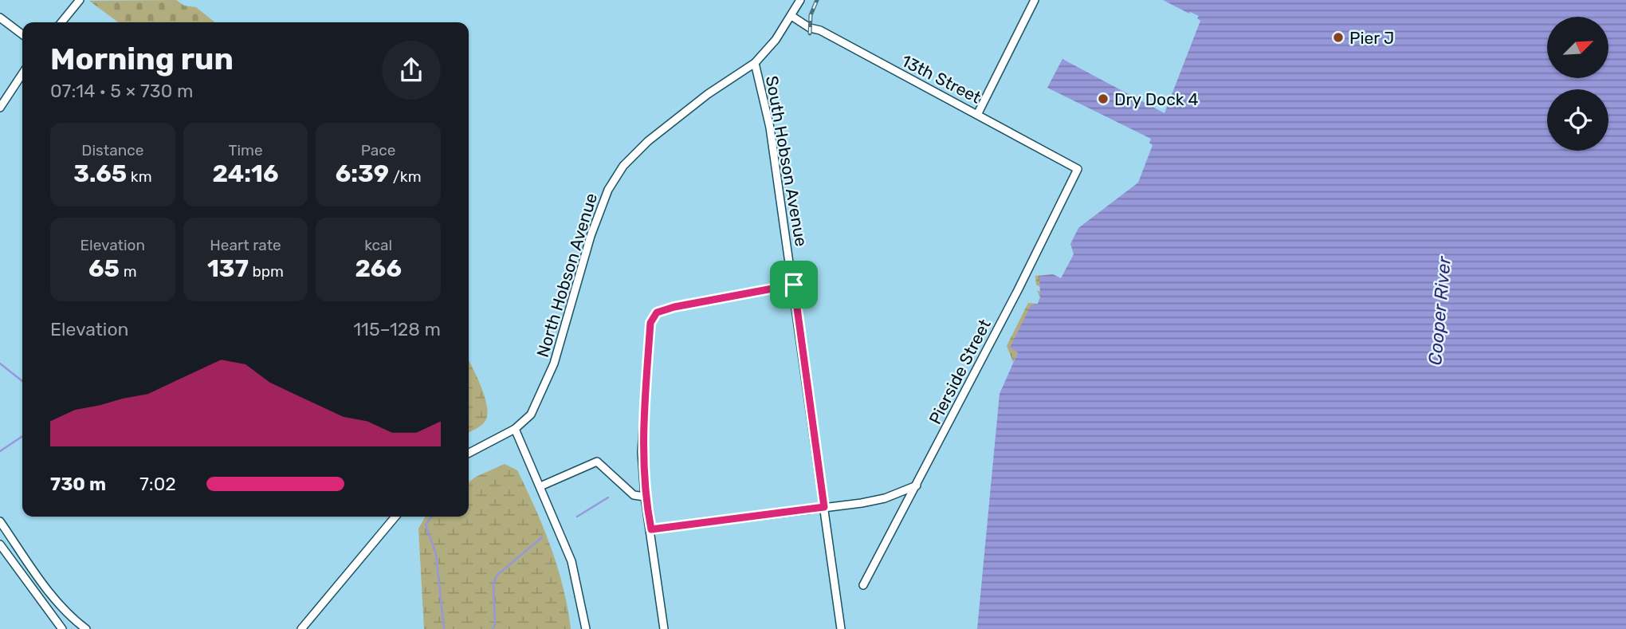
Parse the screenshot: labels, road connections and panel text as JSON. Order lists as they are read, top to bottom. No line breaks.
{"streets":{"street":["13th Street","South Hobson Avenue","North Hobson Avenue","Pierside Street"]},"crossings":[["13th Street","North Hobson Avenue"],["13th Street","Pierside Street"],["South Hobson Avenue","North Hobson Avenue"]],"water":["Cooper River"],"places":["Pier J","Dry Dock 4"],"north":"top right","page":{"heading":["Morning run","07:14 · 5 × 730 m"],"stats":[["Distance","3.65 km"],["Time","24:16"],["Pace","6:39 /km"],["Elevation","65 m"],["Heart rate","137 bpm"],["kcal","266"]],"chart":["Elevation","115–128 m"],"list":[{"name":"730 m","note":"7:02"}]}}
